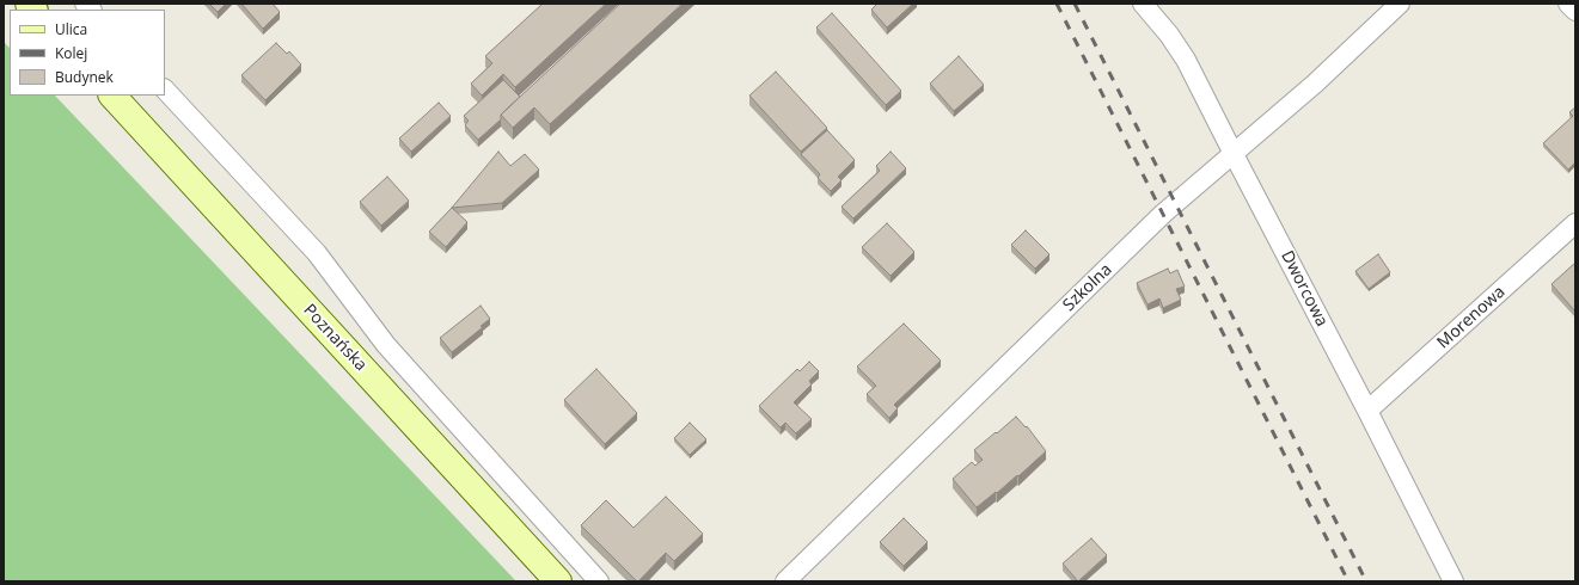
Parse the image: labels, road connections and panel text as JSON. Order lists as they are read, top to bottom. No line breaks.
{"streets":{"main road":["Poznańska"],"street":["Szkolna","Dworcowa","Morenowa"]},"crossings":[["Szkolna","Dworcowa"],["Dworcowa","Morenowa"]],"legend":["Ulica","Kolej","Budynek"]}
